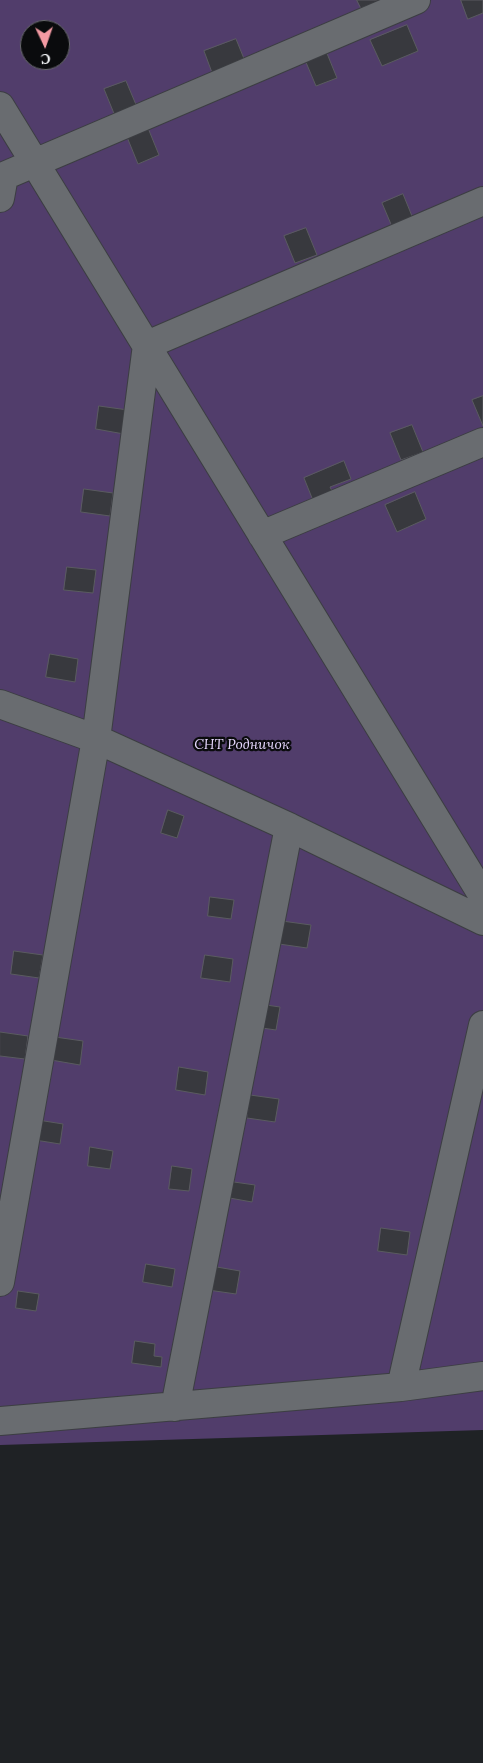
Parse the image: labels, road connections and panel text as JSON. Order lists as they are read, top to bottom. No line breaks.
{"parks":["СНТ Родничок"],"north":"bottom"}
